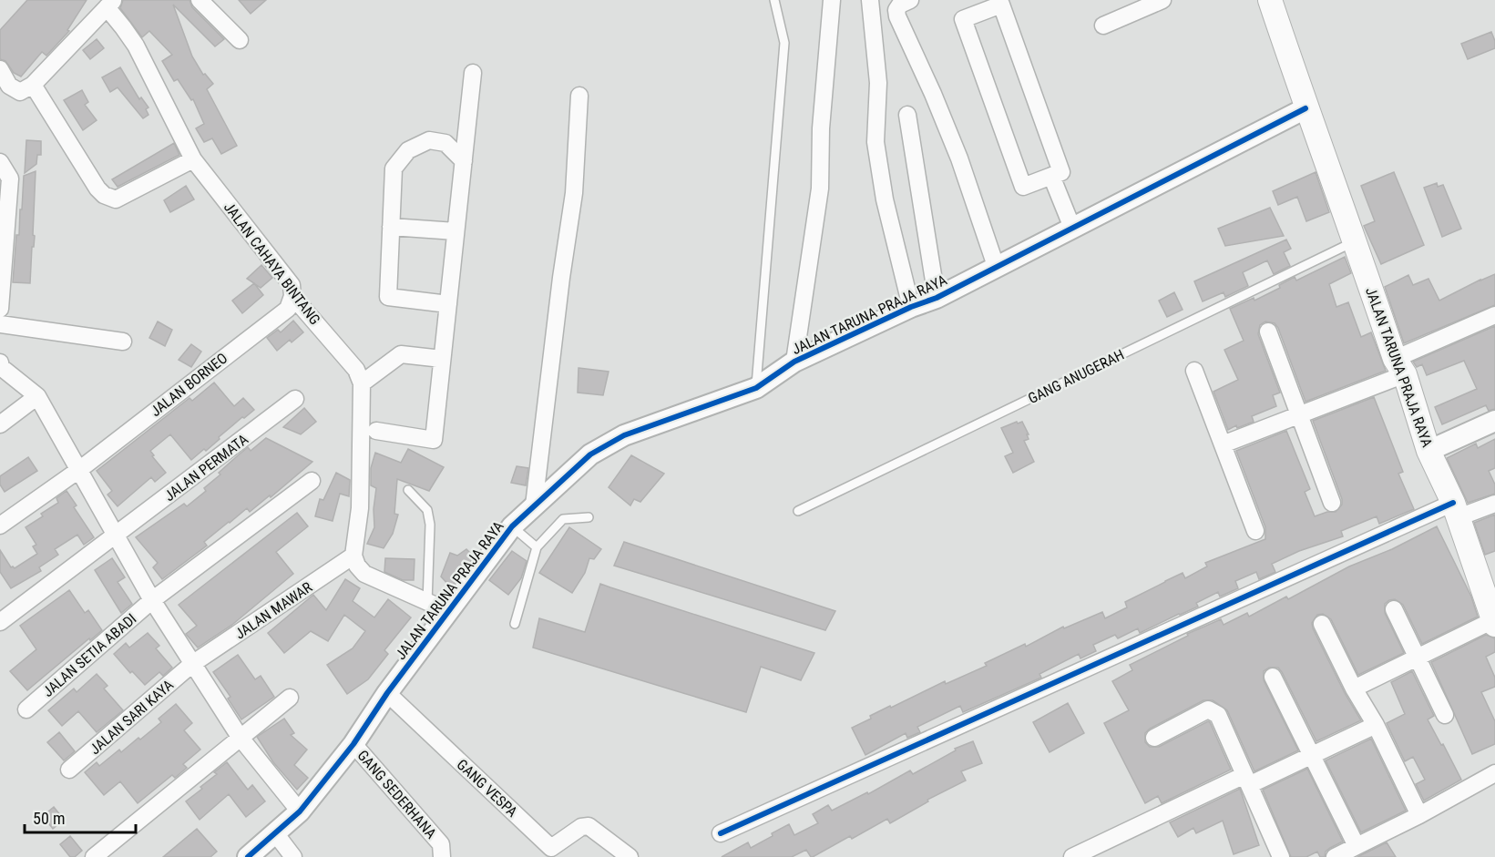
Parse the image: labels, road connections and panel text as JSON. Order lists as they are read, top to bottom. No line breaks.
{"streets":{"main road":["JALAN TARUNA PRAJA RAYA"],"street":["JALAN CAHAYA BINTANG","JALAN BORNEO","JALAN PERMATA","JALAN MAWAR","JALAN SETIA ABADI","JALAN SARI KAYA","GANG VESPA","GANG SEDERHANA"],"lane":["GANG ANUGERAH"]},"crossings":[["JALAN CAHAYA BINTANG","JALAN BORNEO"],["JALAN TARUNA PRAJA RAYA","GANG ANUGERAH"],["JALAN TARUNA PRAJA RAYA","GANG VESPA"],["JALAN TARUNA PRAJA RAYA","GANG SEDERHANA"],["JALAN MAWAR","JALAN SARI KAYA"]],"scale_bar":"50 m"}
